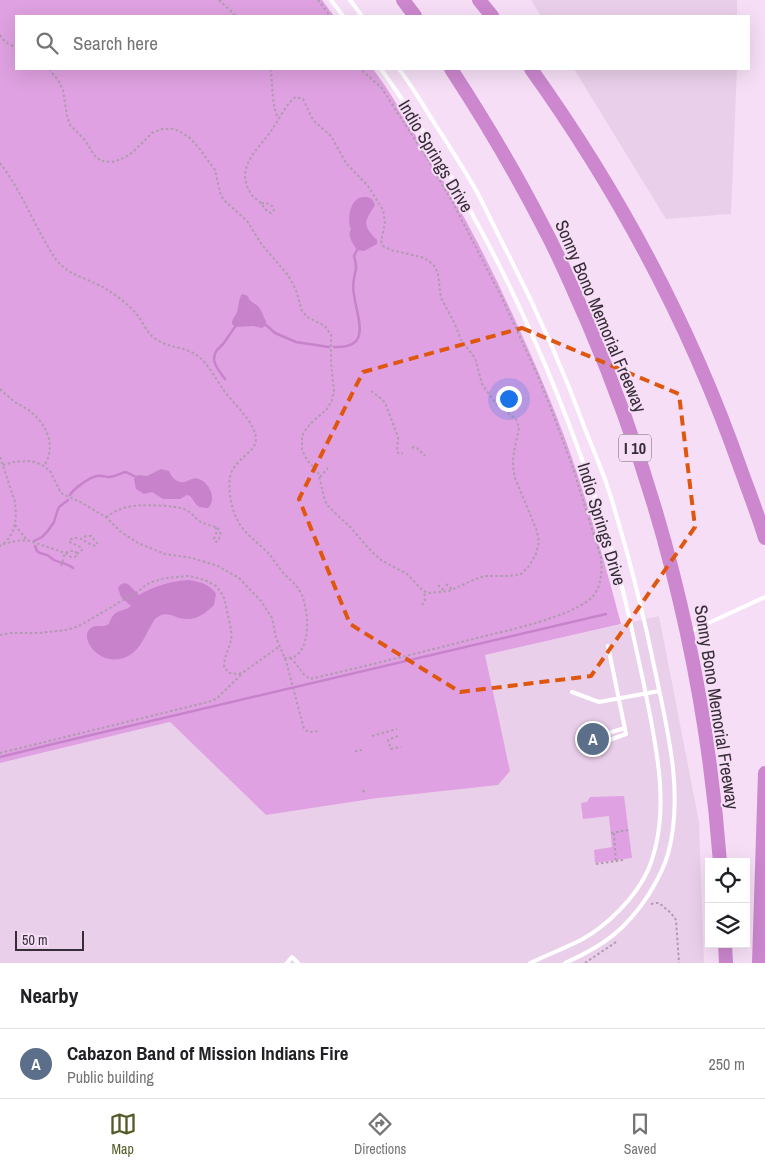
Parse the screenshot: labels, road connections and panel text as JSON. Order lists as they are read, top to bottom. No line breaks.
{"streets":{"highway":["Sonny Bono Memorial Freeway","I 10"],"lane":["Indio Springs Drive"]},"scale_bar":"50 m","page":{"search":"Search here","pins":"A","scale":"50 m","heading":"Nearby","list":[{"mark":"A","name":"Cabazon Band of Mission Indians Fire","note":"Public building","value":"250 m"}],"nav":["Map","Directions","Saved"]}}
